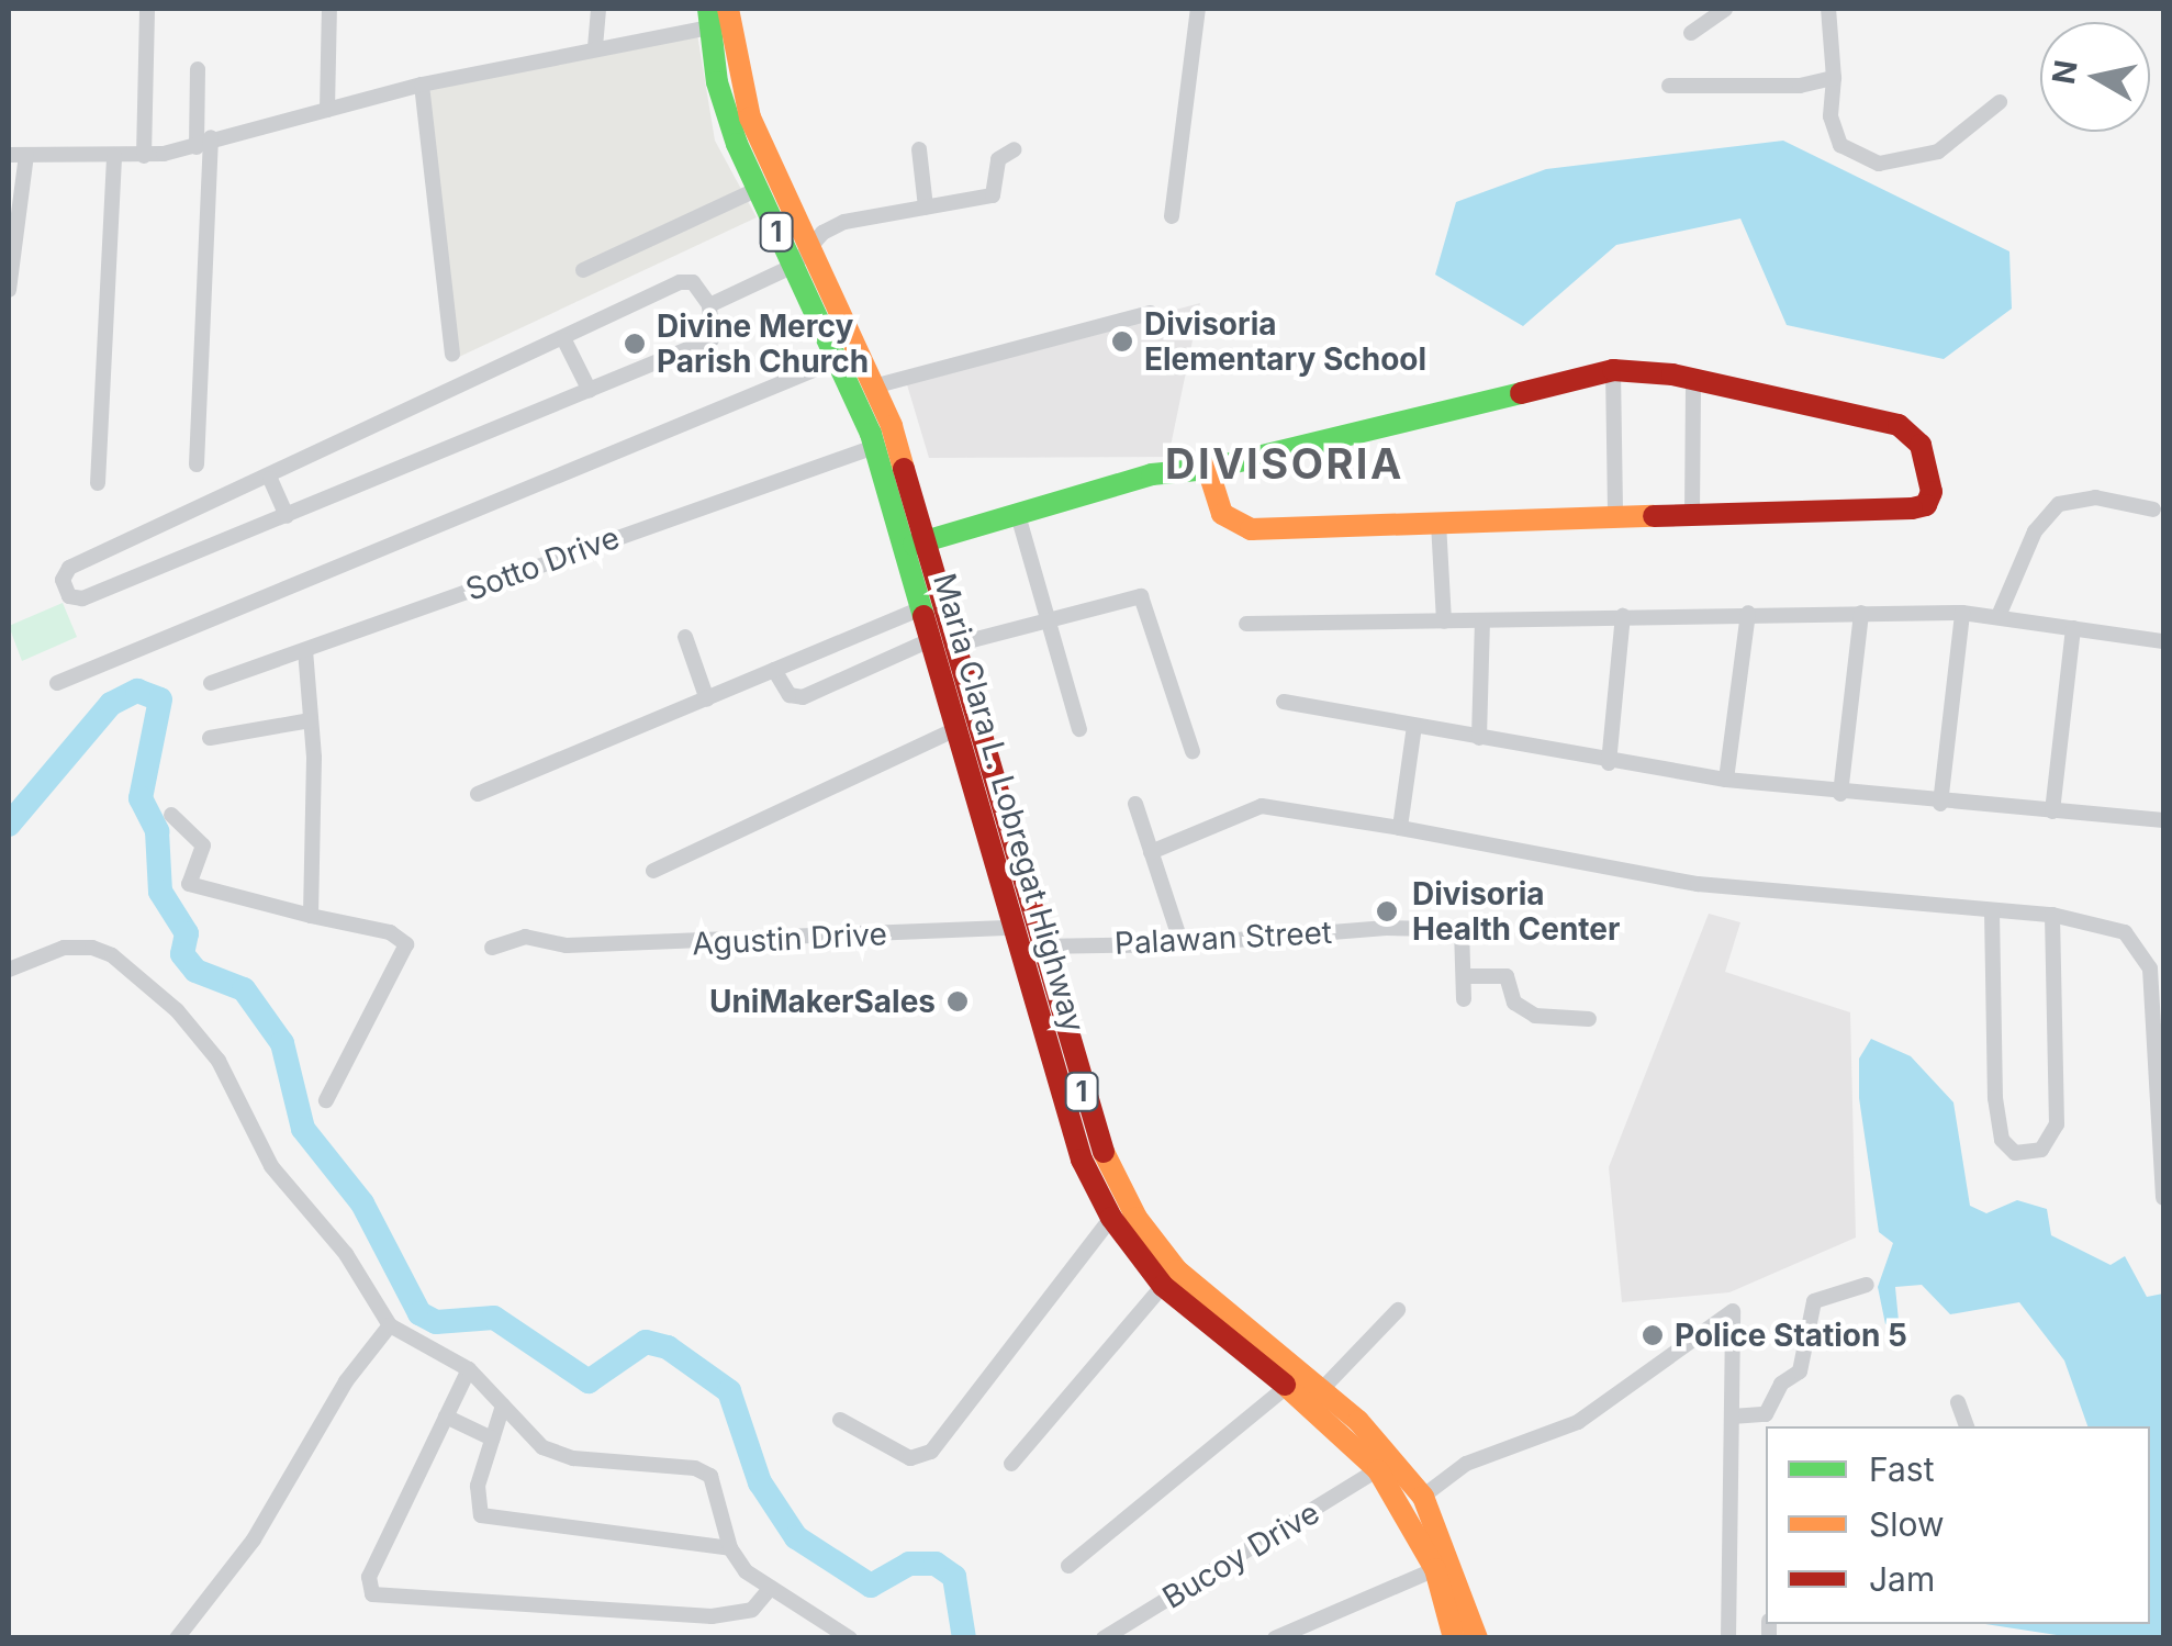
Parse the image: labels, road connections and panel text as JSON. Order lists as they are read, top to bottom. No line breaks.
{"streets":{"main road":["1","Maria Clara L. Lobregat Highway"],"street":["Sotto Drive","Palawan Street","Agustin Drive","Bucoy Drive"]},"crossings":[["Sotto Drive","Maria Clara L. Lobregat Highway"],["Maria Clara L. Lobregat Highway","Palawan Street"],["Maria Clara L. Lobregat Highway","Agustin Drive"],["Maria Clara L. Lobregat Highway","Bucoy Drive"],["Palawan Street","Agustin Drive"]],"districts":["DIVISORIA"],"places":["Divisoria Elementary School","Divine Mercy Parish Church","Divisoria Health Center","UniMakerSales","Police Station 5"],"legend":["Fast","Slow","Jam"],"north":"left"}
